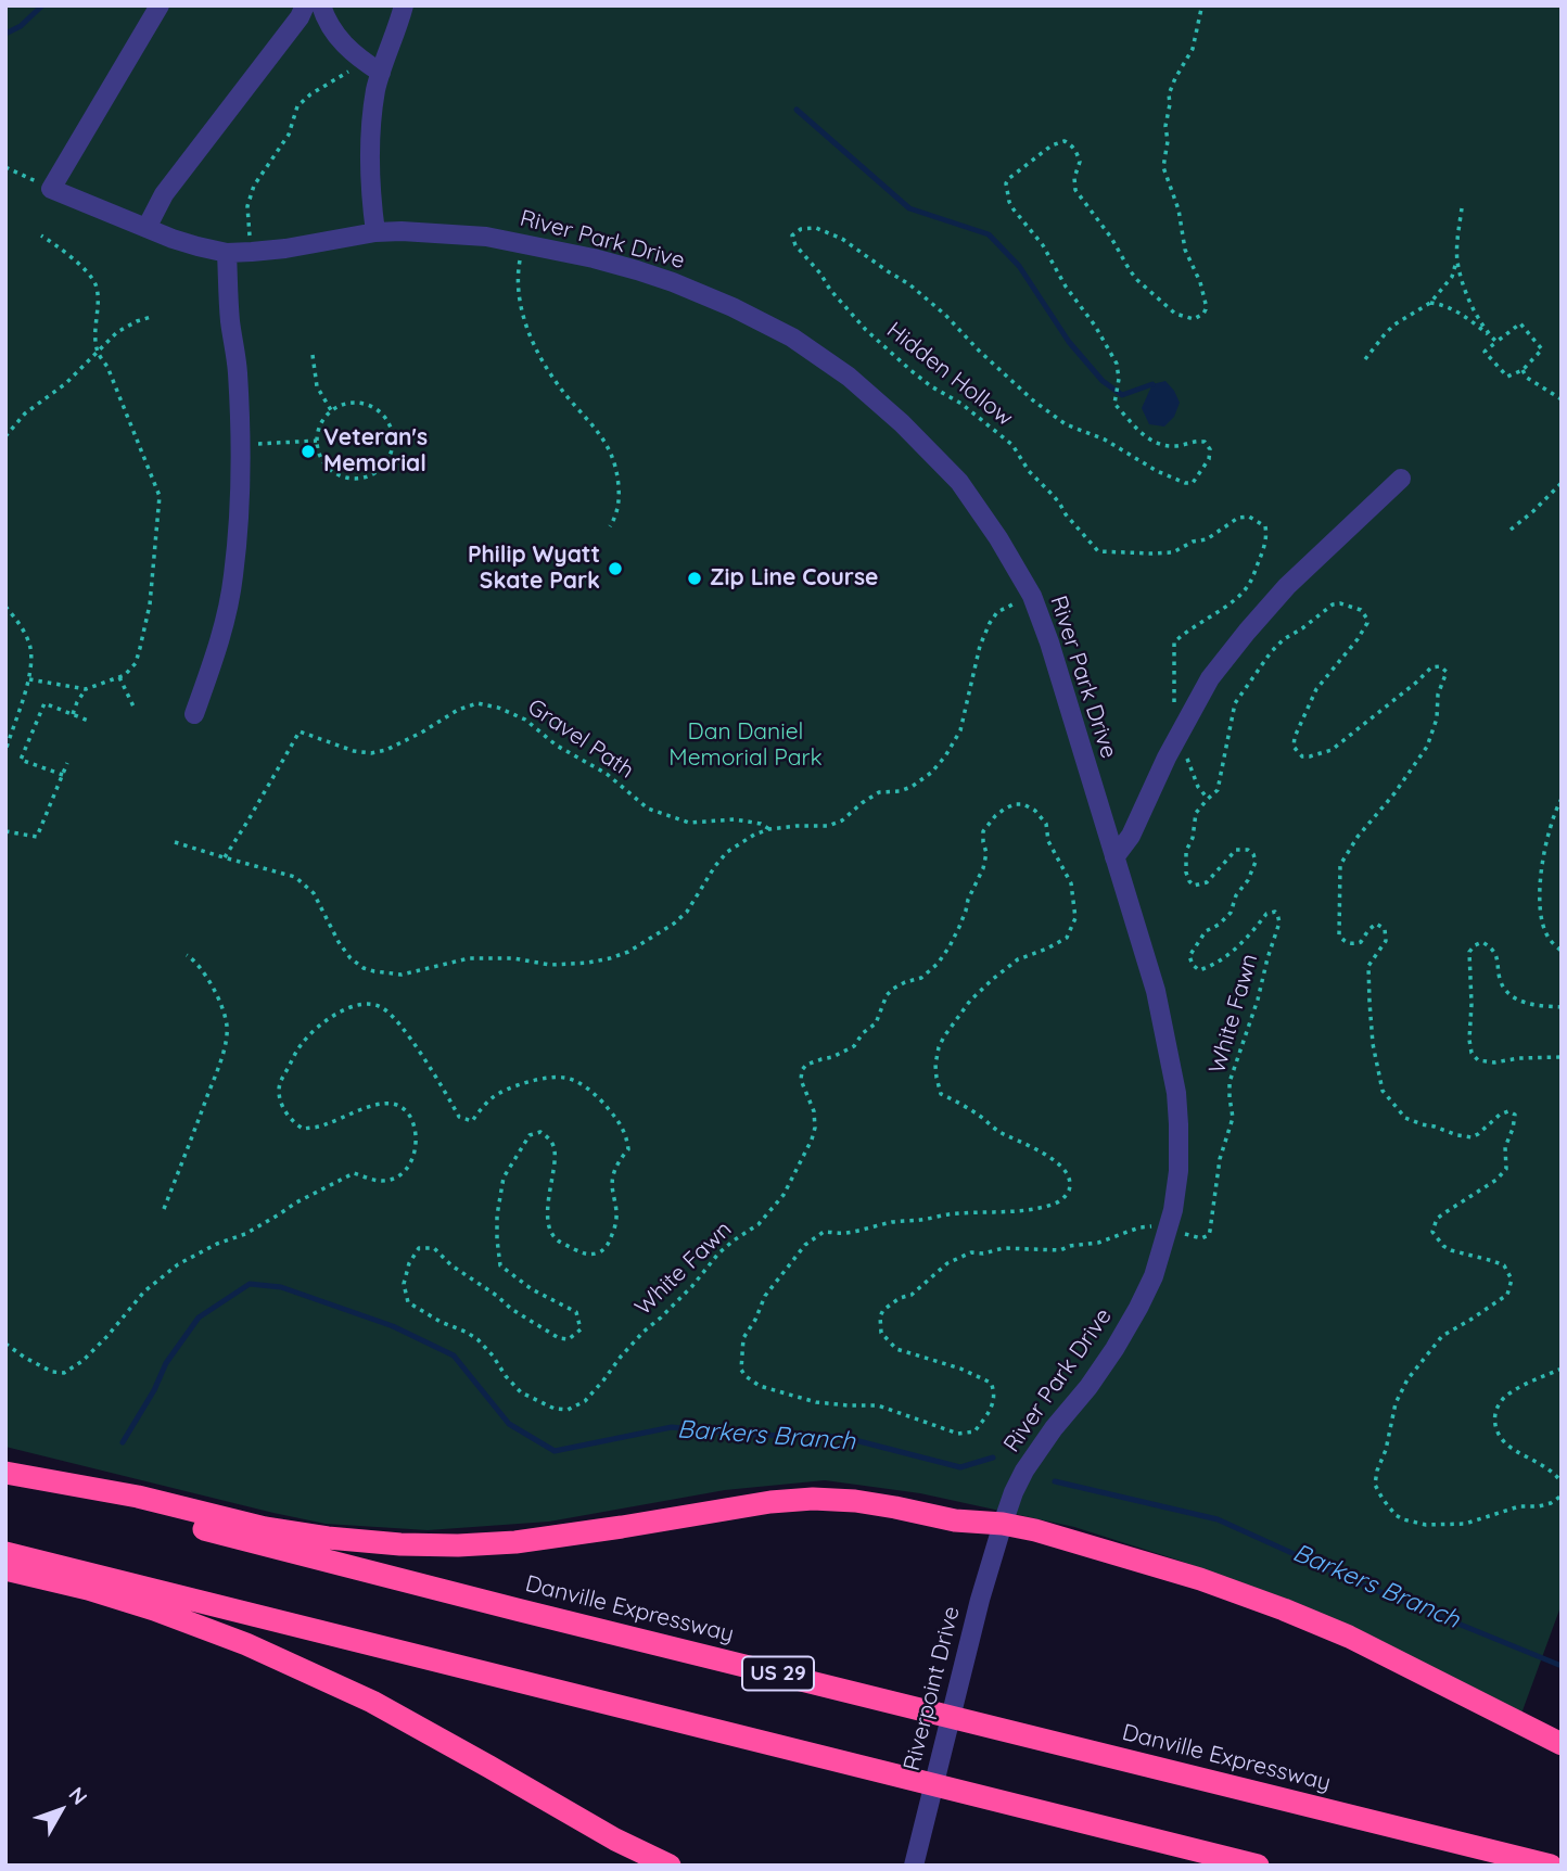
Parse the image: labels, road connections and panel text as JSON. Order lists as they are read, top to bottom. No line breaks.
{"streets":{"highway":["Danville Expressway","US 29"],"street":["River Park Drive","Riverpoint Drive"],"path":["Hidden Hollow","Gravel Path","White Fawn"]},"crossings":[["River Park Drive","Gravel Path"],["River Park Drive","White Fawn"],["River Park Drive","Riverpoint Drive"],["Hidden Hollow","White Fawn"]],"water":["Barkers Branch"],"parks":["Dan Daniel Memorial Park"],"places":["Veteran's Memorial","Philip Wyatt Skate Park","Zip Line Course"],"north":"top right"}
